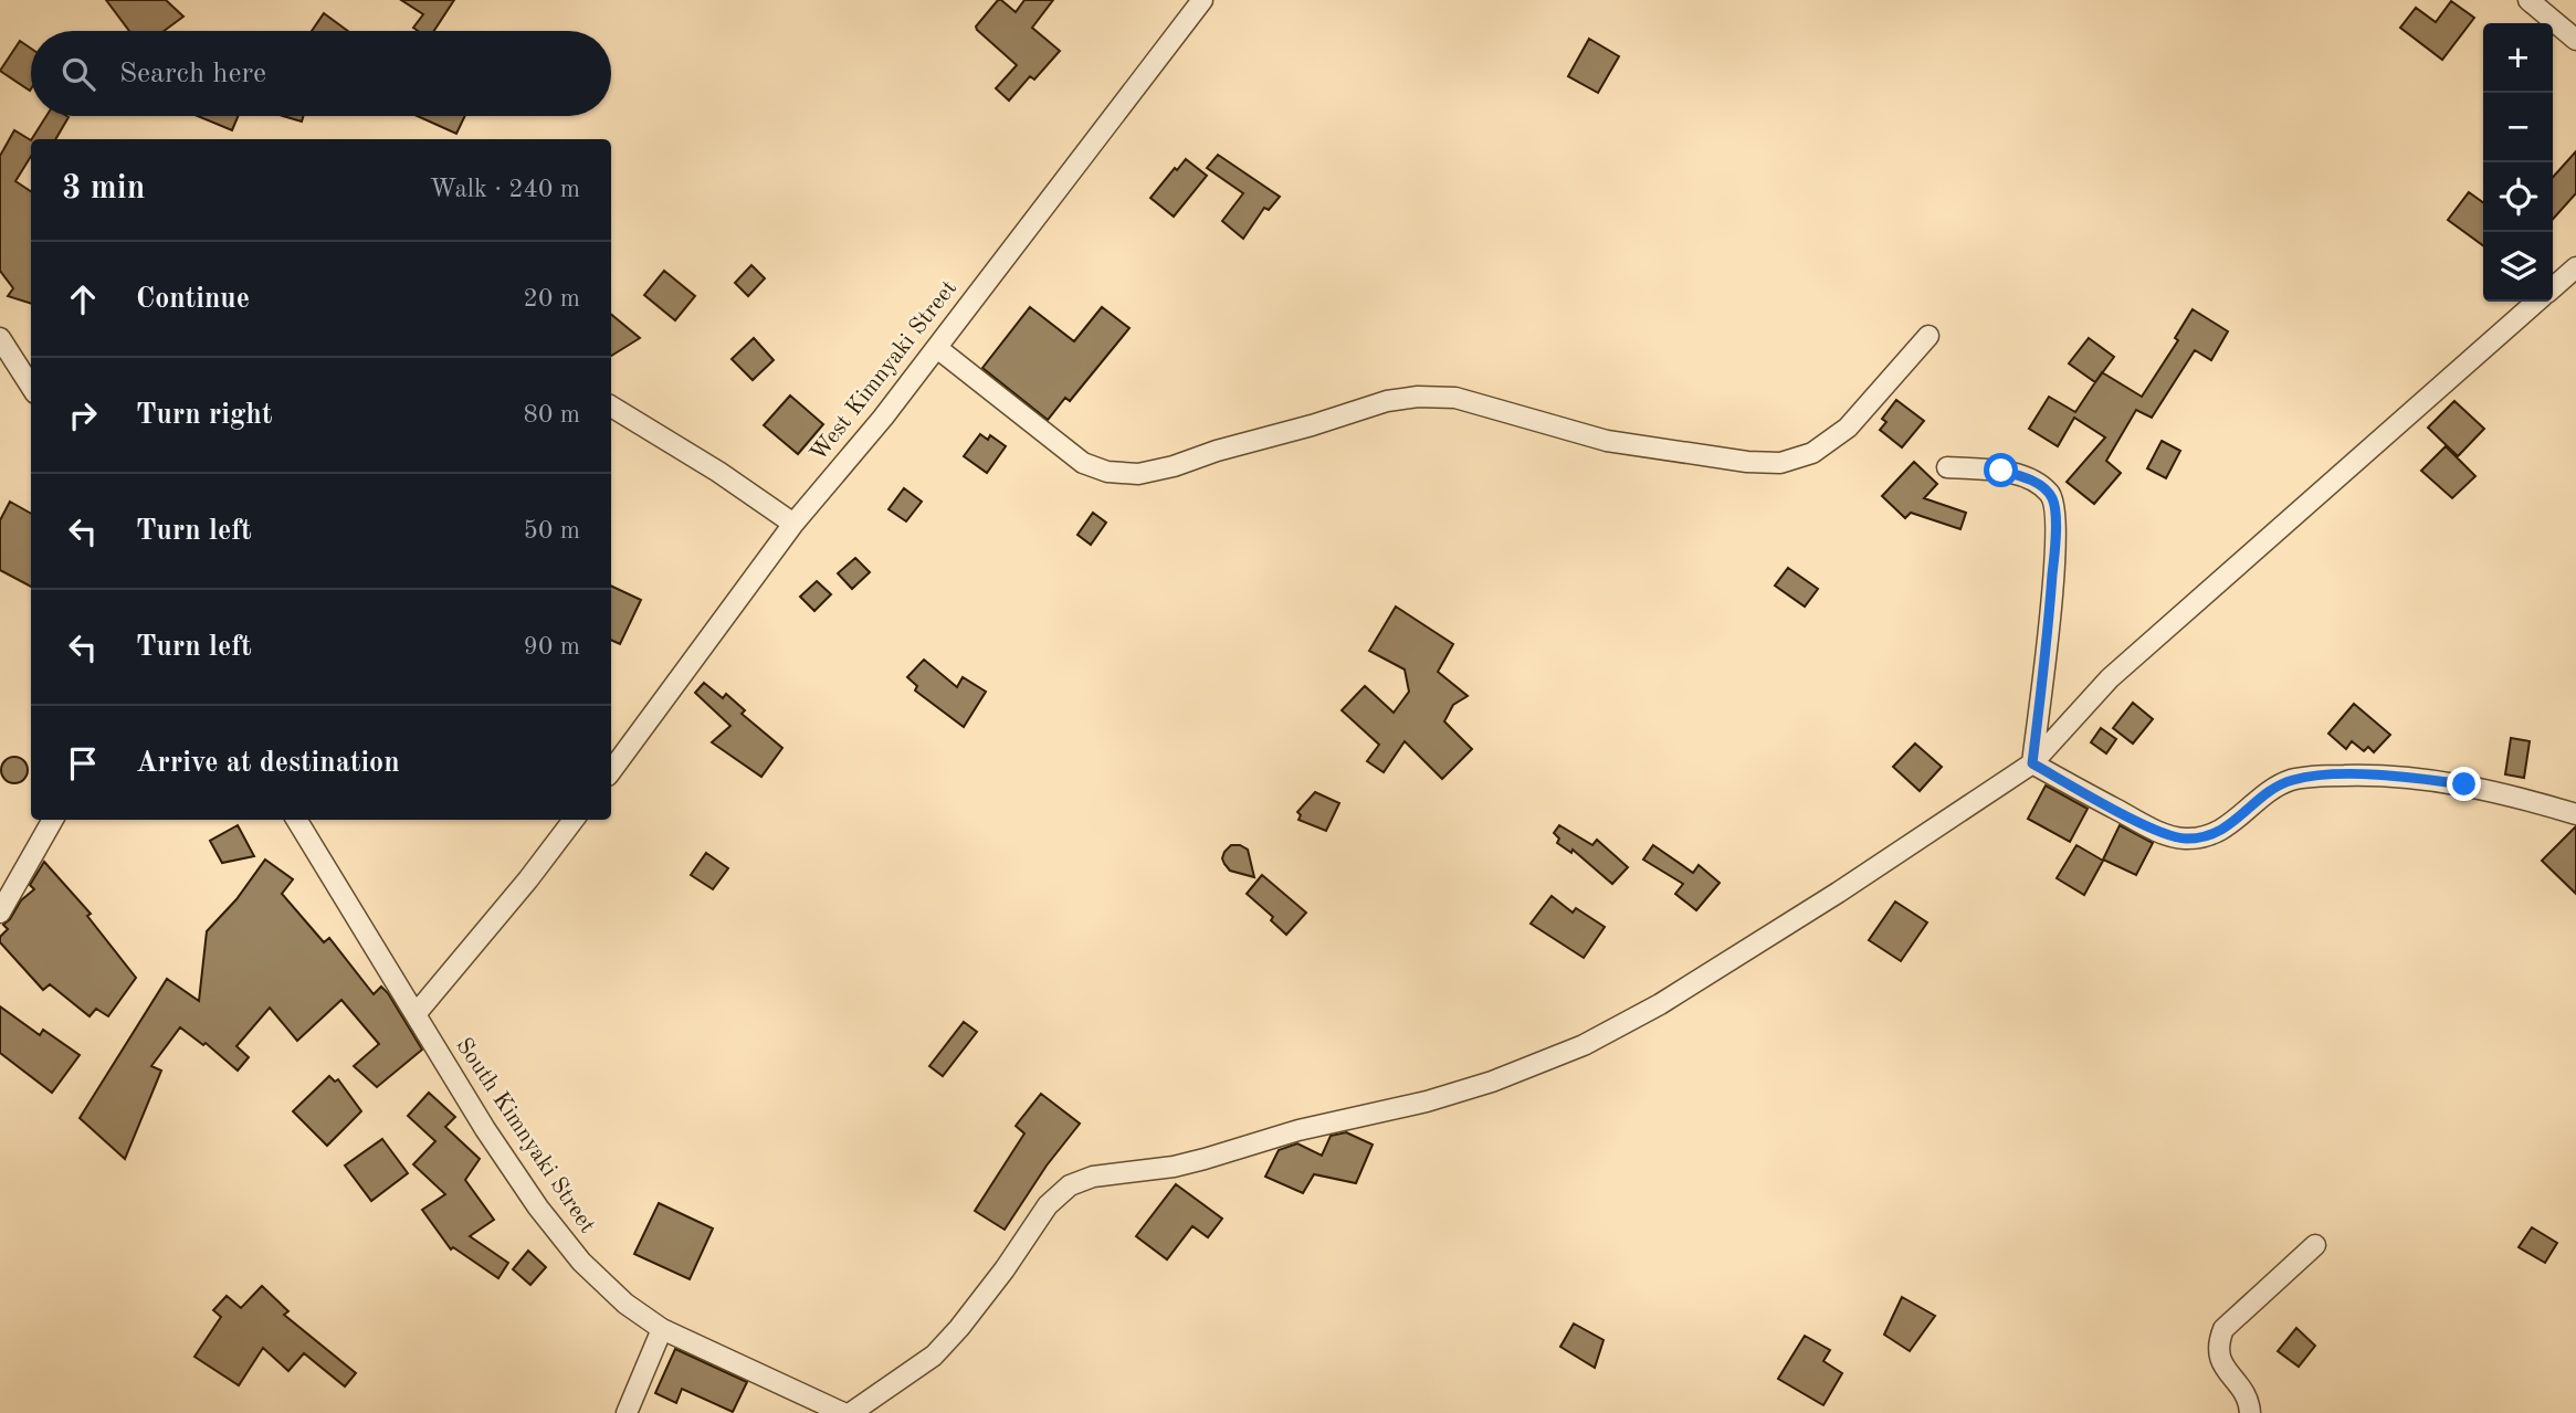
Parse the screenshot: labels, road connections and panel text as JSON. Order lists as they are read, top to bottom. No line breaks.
{"streets":{"street":["West Kimnyaki Street","South Kimnyaki Street"]},"page":{"map_buttons":["+","−"],"search":"Search here","heading":["3 min","Walk · 240 m"],"list":[["Continue","20 m"],["Turn right","80 m"],["Turn left","50 m"],["Turn left","90 m"],"Arrive at destination"]}}
